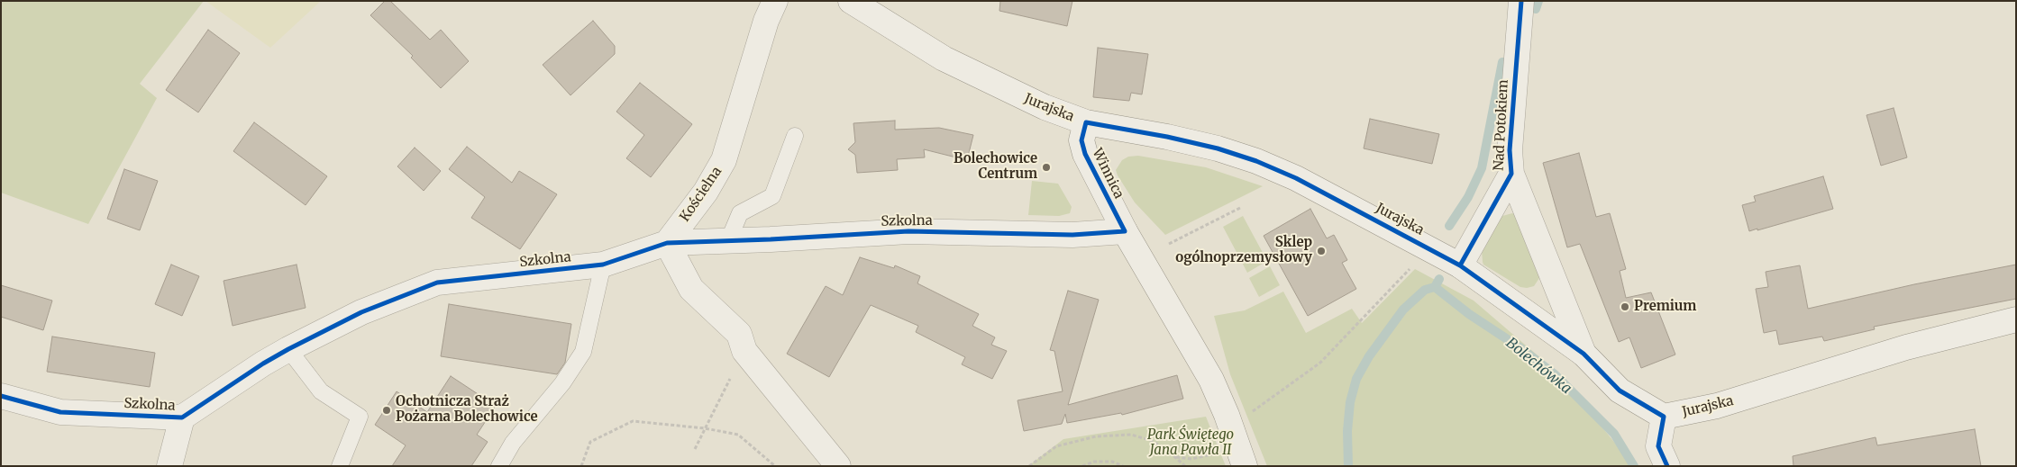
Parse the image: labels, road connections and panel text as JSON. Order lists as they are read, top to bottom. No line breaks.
{"streets":{"street":["Jurajska","Nad Potokiem","Winnica","Kościelna","Szkolna"]},"crossings":[["Jurajska","Nad Potokiem"],["Jurajska","Winnica"],["Winnica","Szkolna"],["Kościelna","Szkolna"]],"water":["Bolechówka"],"parks":["Park Świętego Jana Pawła II"],"places":["Bolechowice Centrum","Sklep ogólnoprzemysłowy","Premium","Ochotnicza Straż Pożarna Bolechowice"]}
